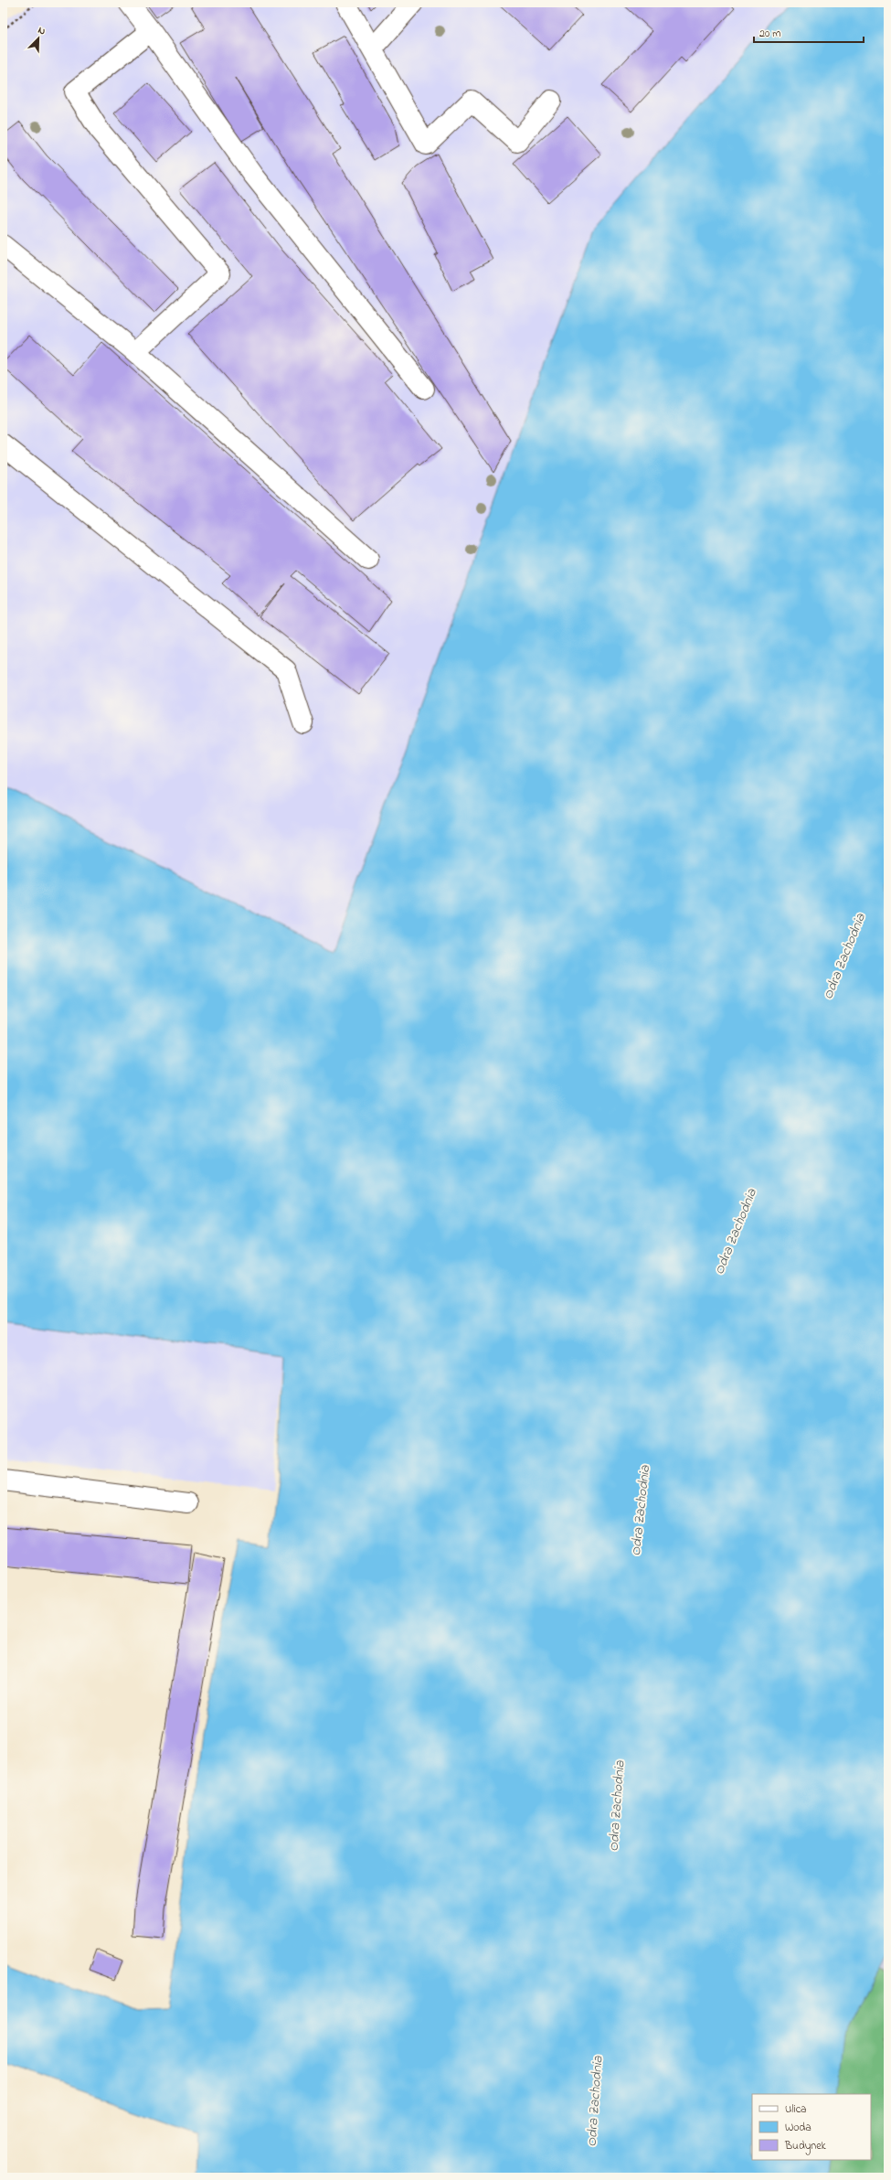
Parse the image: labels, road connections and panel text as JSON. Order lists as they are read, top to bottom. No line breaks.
{"water":["Odra Zachodnia"],"legend":["Ulica","Woda","Budynek"],"scale_bar":"20 m","north":"top right"}
